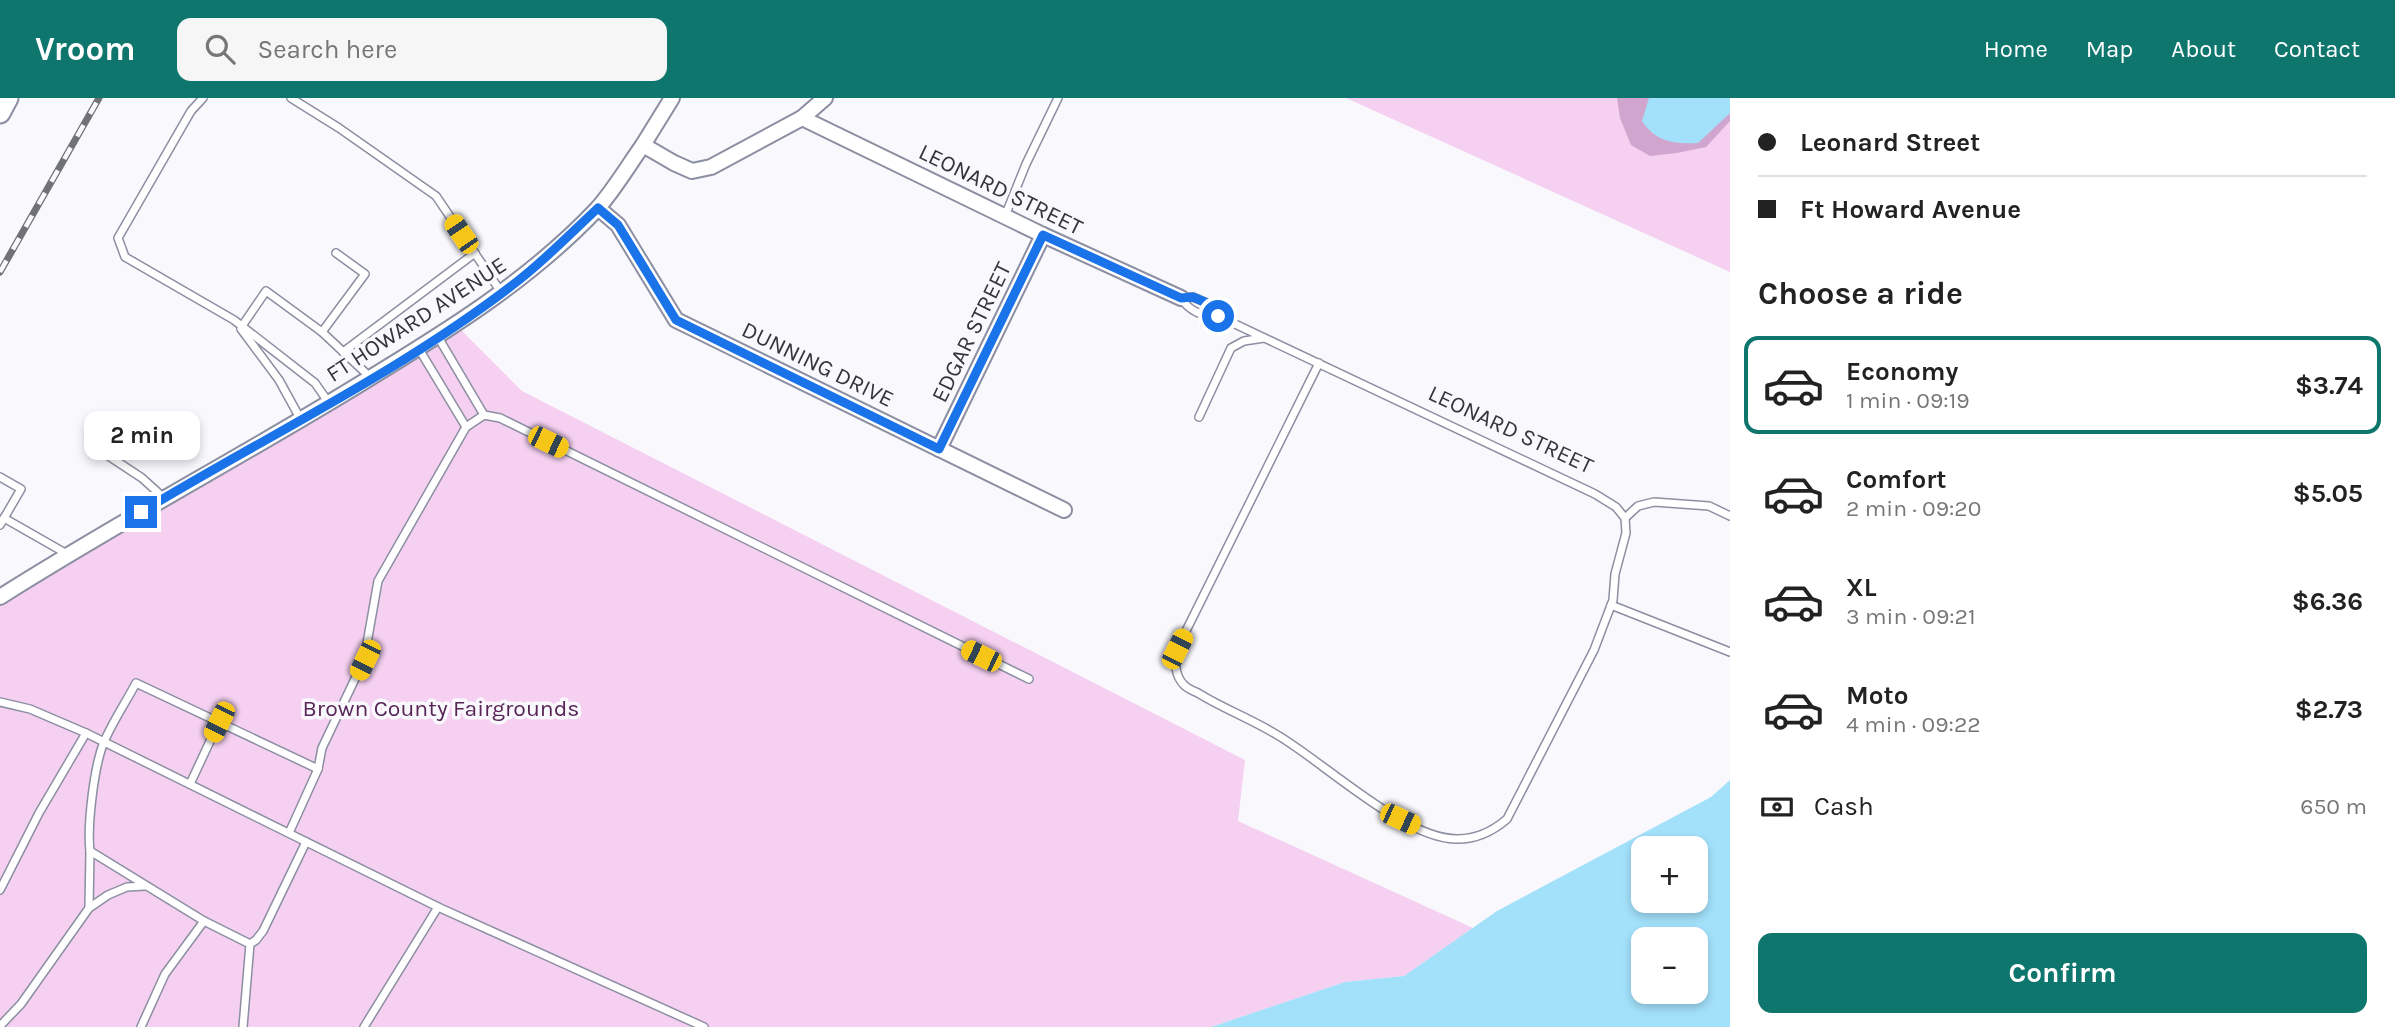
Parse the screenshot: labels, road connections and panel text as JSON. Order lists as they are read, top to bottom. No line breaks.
{"streets":{"street":["LEONARD STREET","FT HOWARD AVENUE","EDGAR STREET","DUNNING DRIVE"]},"crossings":[["LEONARD STREET","EDGAR STREET"],["FT HOWARD AVENUE","DUNNING DRIVE"],["EDGAR STREET","DUNNING DRIVE"]],"parks":["Brown County Fairgrounds"],"page":{"header":"Vroom","search":"Search here","nav":["Home","Map","About","Contact"],"banner":["Leonard Street","Ft Howard Avenue"],"heading":"Choose a ride","list":[{"name":"Economy","note":"1 min · 09:19","value":"$3.74"},{"name":"Comfort","note":"2 min · 09:20","value":"$5.05"},{"name":"XL","note":"3 min · 09:21","value":"$6.36"},{"name":"Moto","note":"4 min · 09:22","value":"$2.73"}],"bubble":"2 min","pay":["Cash","650 m"],"map_buttons":["+","−"],"buttons":"Confirm"}}
